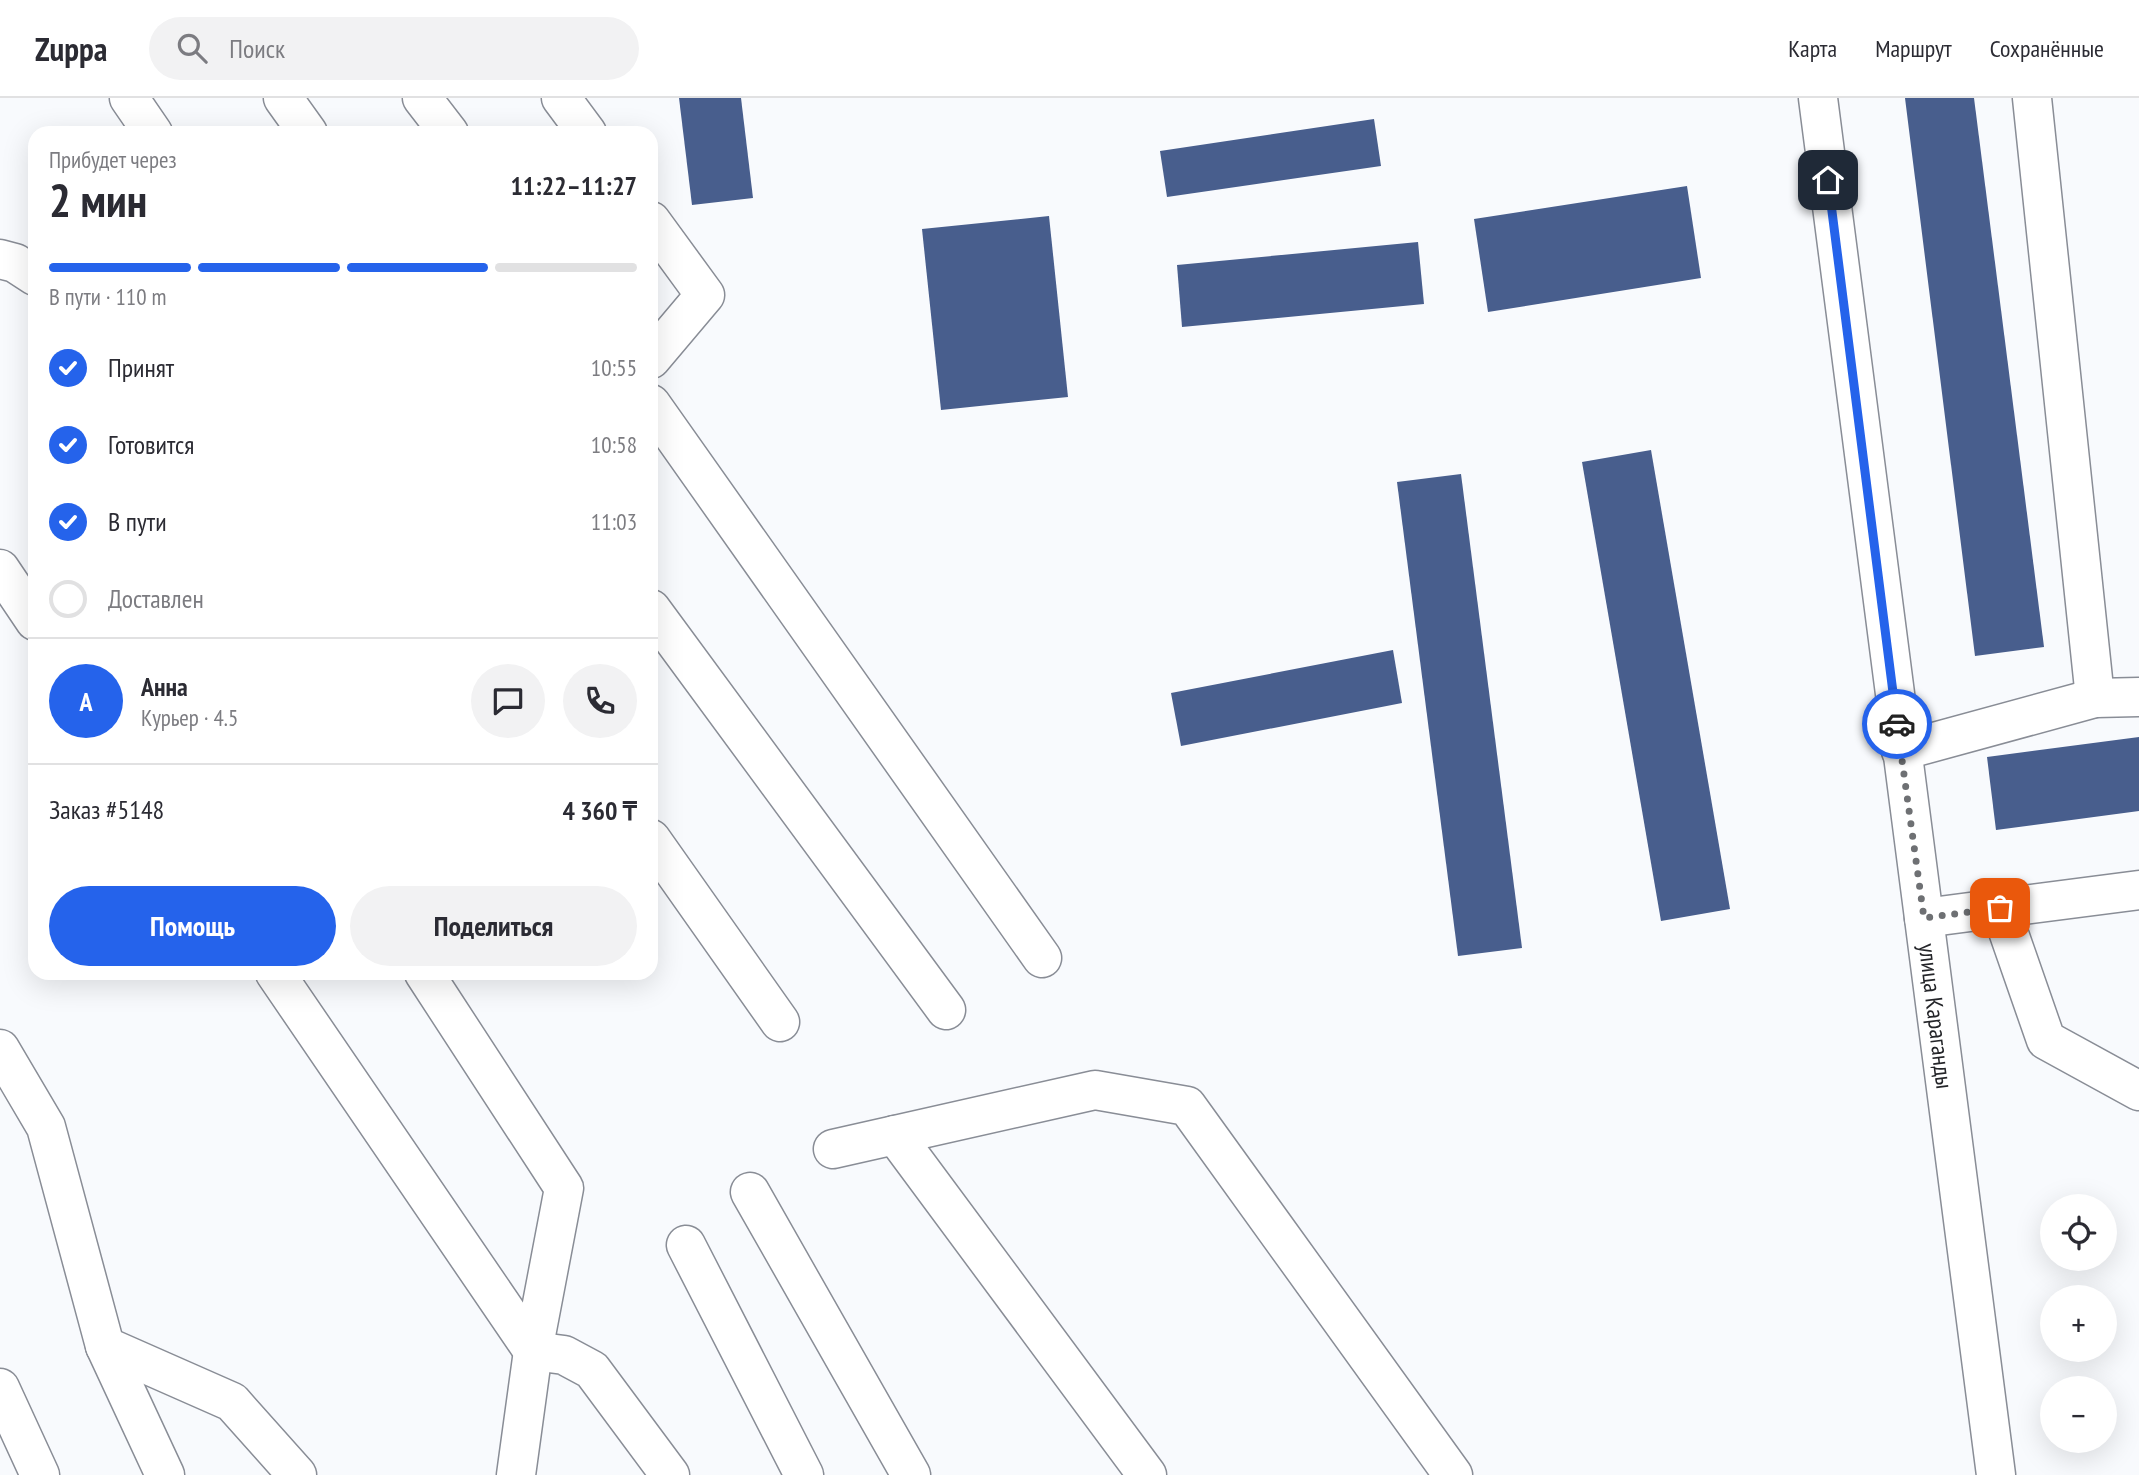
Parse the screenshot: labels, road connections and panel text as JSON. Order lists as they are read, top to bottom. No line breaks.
{"streets":{"main road":["улица Караганды"]},"page":{"header":"Zuppa","search":"Поиск","nav":["Карта","Маршрут","Сохранённые"],"heading":["2 мин","Прибудет через","11:22–11:27"],"panel":["Анна","Курьер · 4.5","Заказ #5148","4 360 ₸"],"bar":"В пути · 110 m","list":[["Принят","10:55"],["Готовится","10:58"],["В пути","11:03"],"Доставлен"],"round":"А","buttons":["Помощь","Поделиться"],"map_buttons":["+","−"]}}
